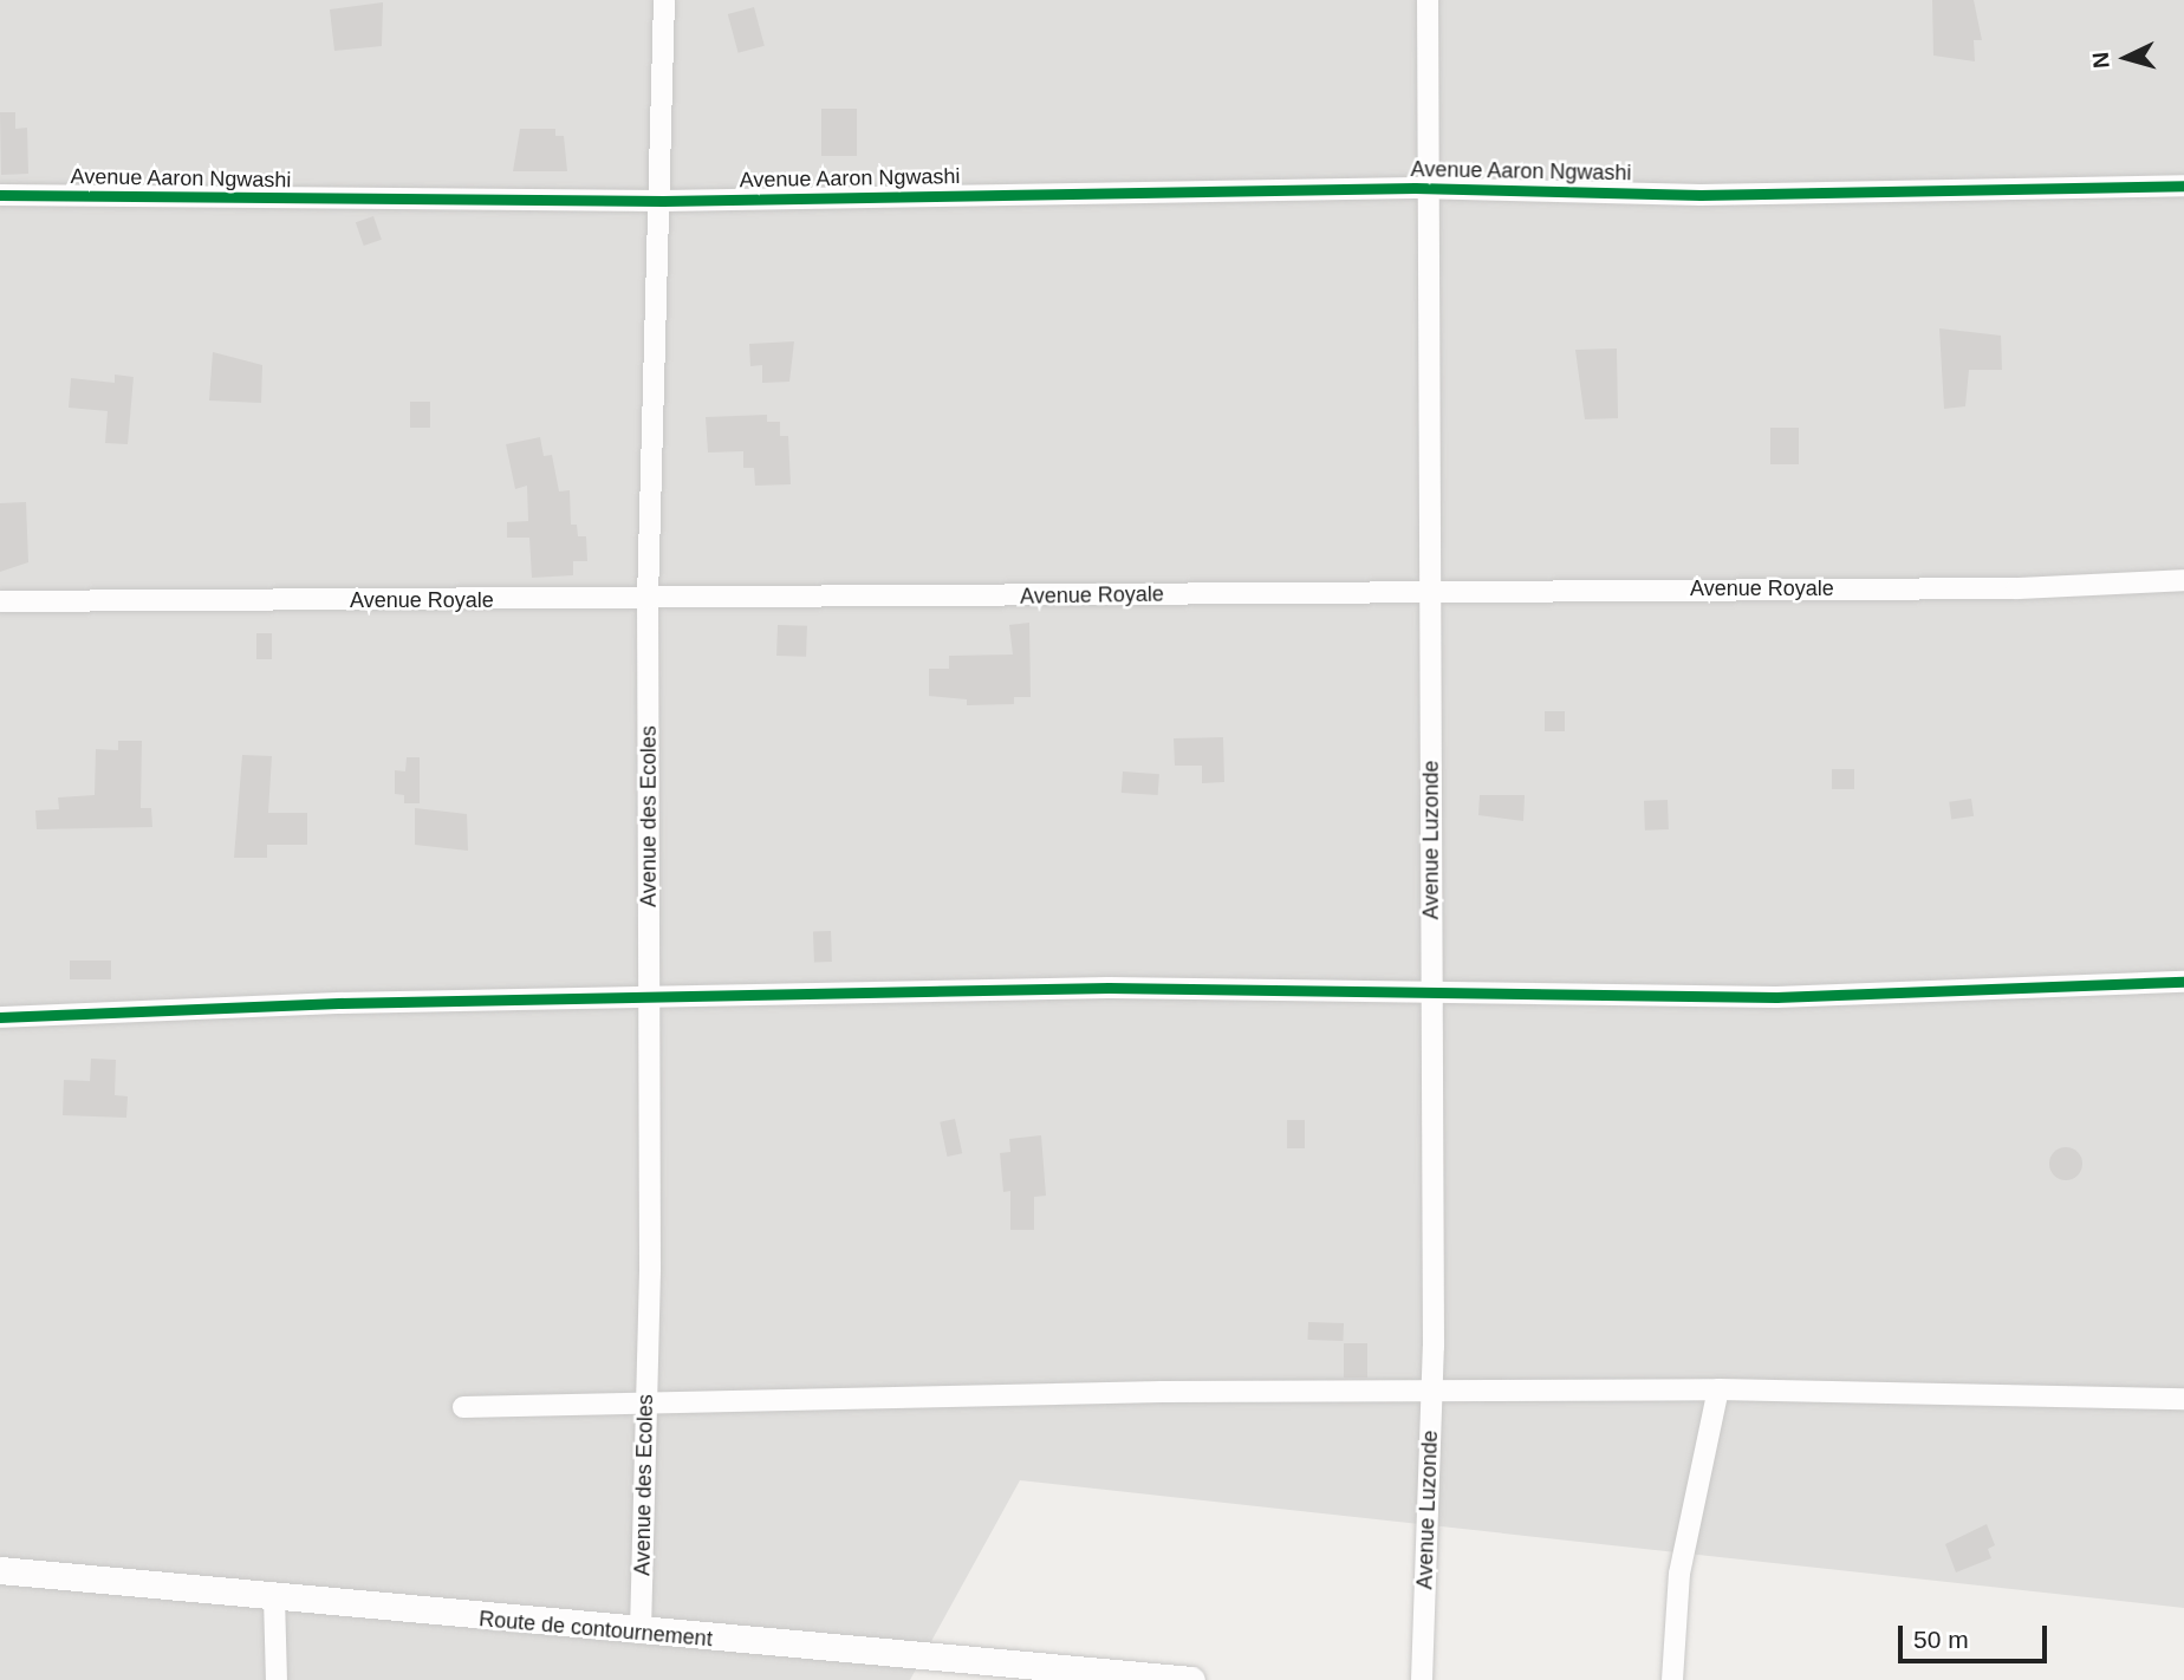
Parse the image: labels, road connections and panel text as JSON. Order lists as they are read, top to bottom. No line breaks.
{"streets":{"street":["Avenue Aaron Ngwashi","Avenue Royale","Avenue des Ecoles","Avenue Luzonde","Route de contournement"]},"crossings":[["Avenue Aaron Ngwashi","Avenue des Ecoles"],["Avenue Aaron Ngwashi","Avenue Luzonde"],["Avenue Royale","Avenue des Ecoles"],["Avenue Royale","Avenue Luzonde"],["Avenue des Ecoles","Route de contournement"]],"scale_bar":"50 m","north":"left"}
